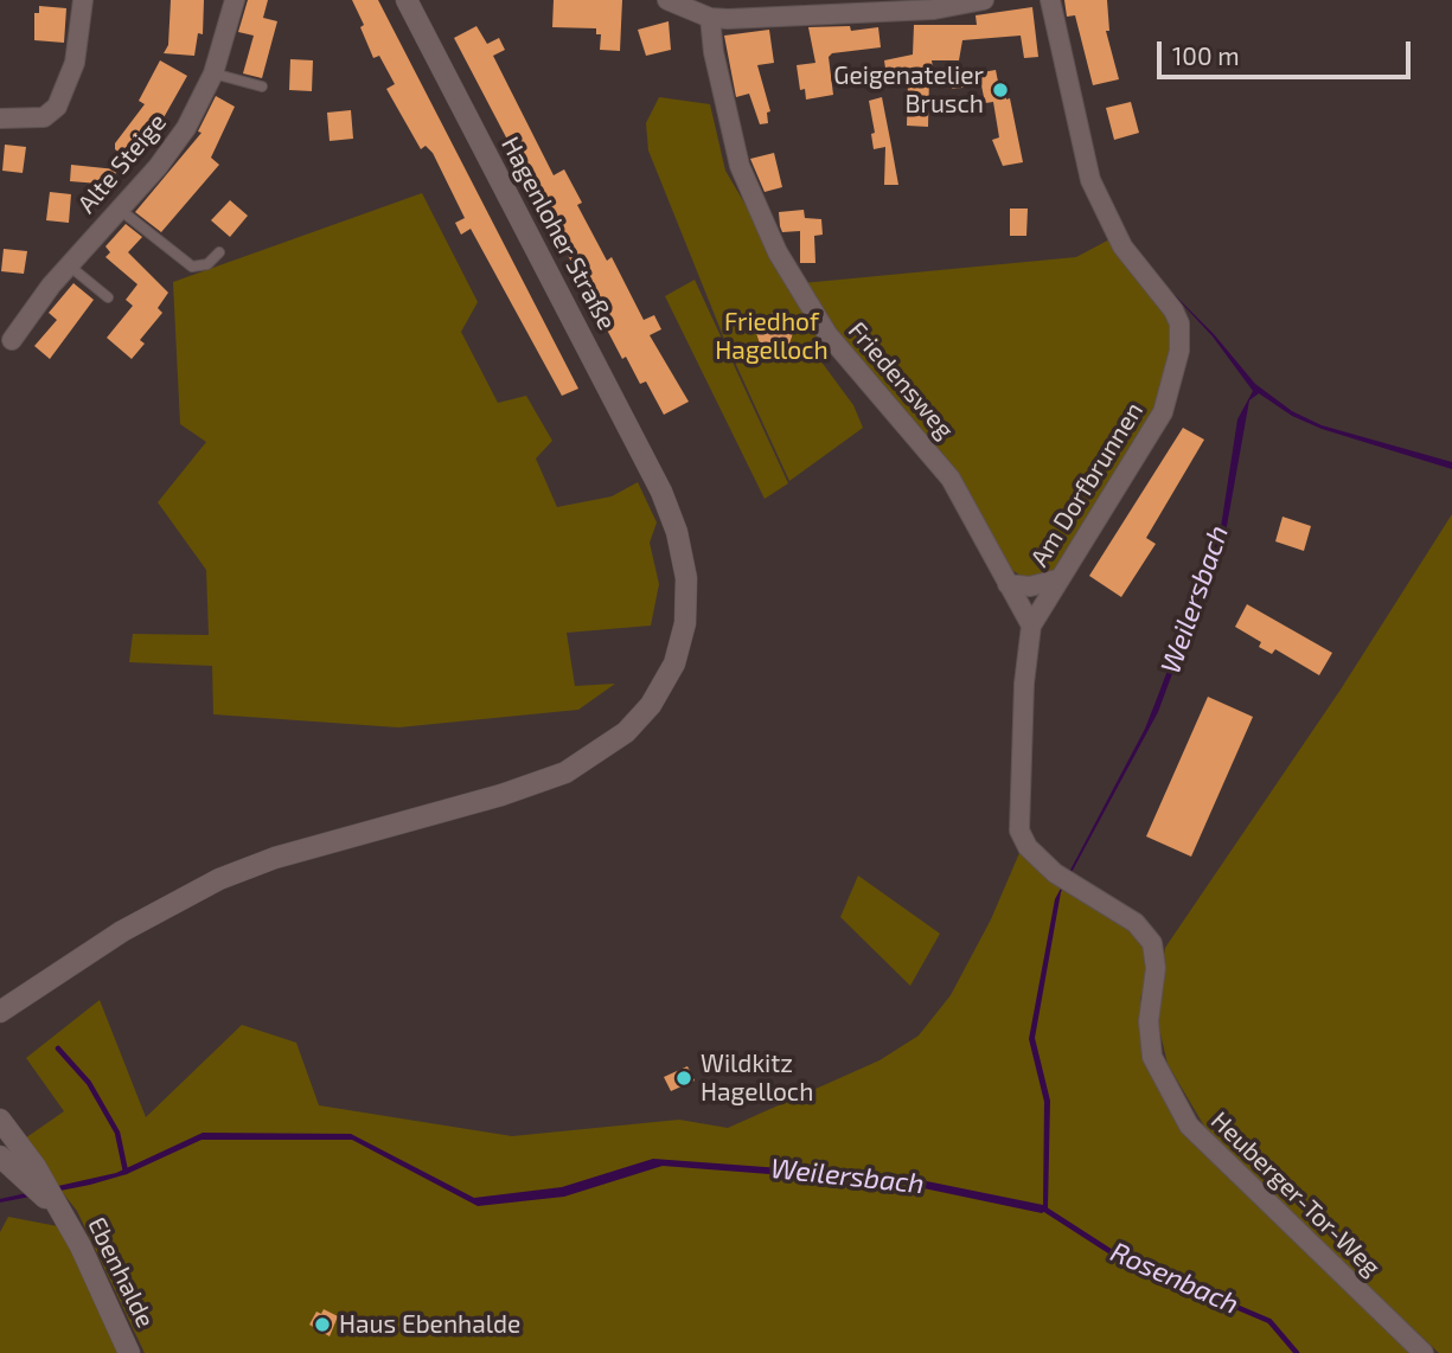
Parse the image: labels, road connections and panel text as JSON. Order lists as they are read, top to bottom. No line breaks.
{"streets":{"street":["Alte Steige","Hagenloher Straße","Friedensweg","Am Dorfbrunnen","Heuberger-Tor-Weg","Ebenhalde"]},"crossings":[["Friedensweg","Am Dorfbrunnen"],["Friedensweg","Heuberger-Tor-Weg"],["Am Dorfbrunnen","Heuberger-Tor-Weg"]],"water":["Weilersbach","Rosenbach"],"parks":["Friedhof Hagelloch"],"places":["Geigenatelier Brusch","Wildkitz Hagelloch","Haus Ebenhalde"],"scale_bar":"100 m"}
